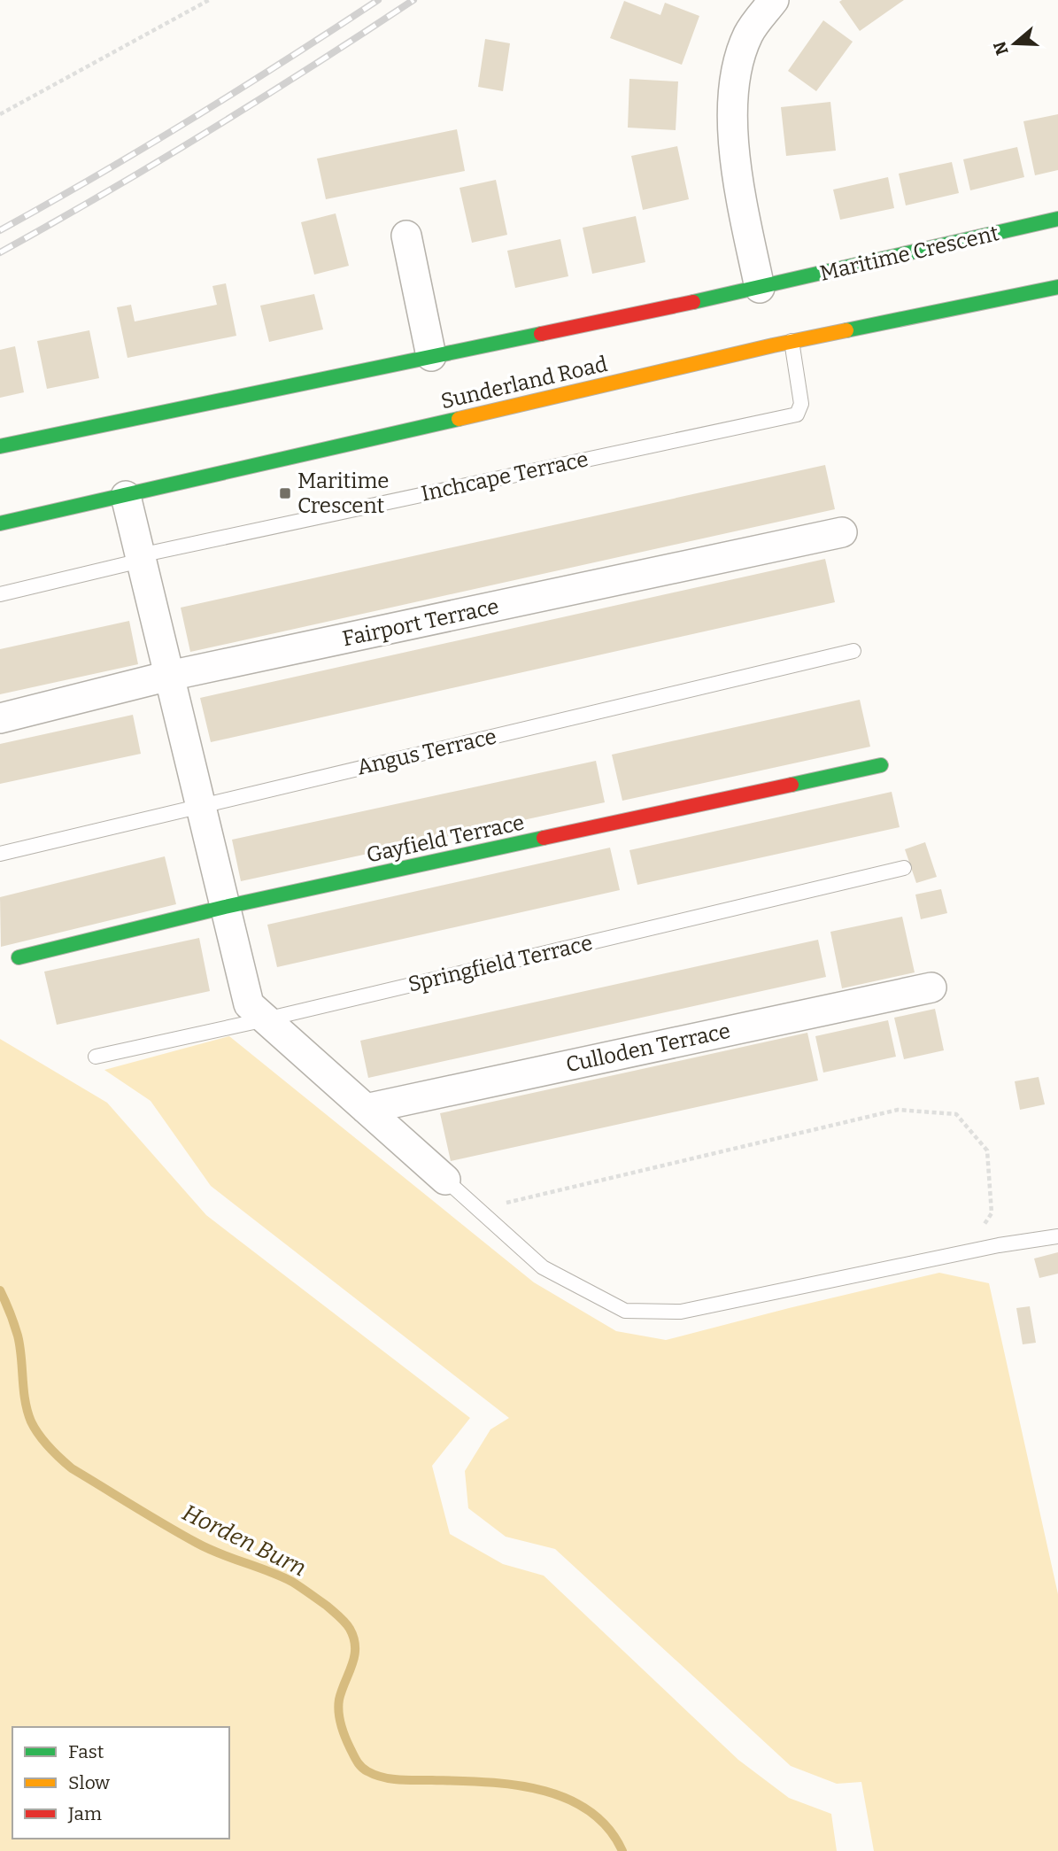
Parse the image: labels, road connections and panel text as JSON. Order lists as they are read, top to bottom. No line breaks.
{"streets":{"street":["Maritime Crescent","Sunderland Road","Fairport Terrace","Gayfield Terrace","Culloden Terrace"],"lane":["Inchcape Terrace","Angus Terrace","Springfield Terrace"]},"crossings":[["Sunderland Road","Inchcape Terrace"]],"water":["Horden Burn"],"places":{"transit":["Maritime Crescent"]},"legend":["Fast","Slow","Jam"],"north":"left"}
